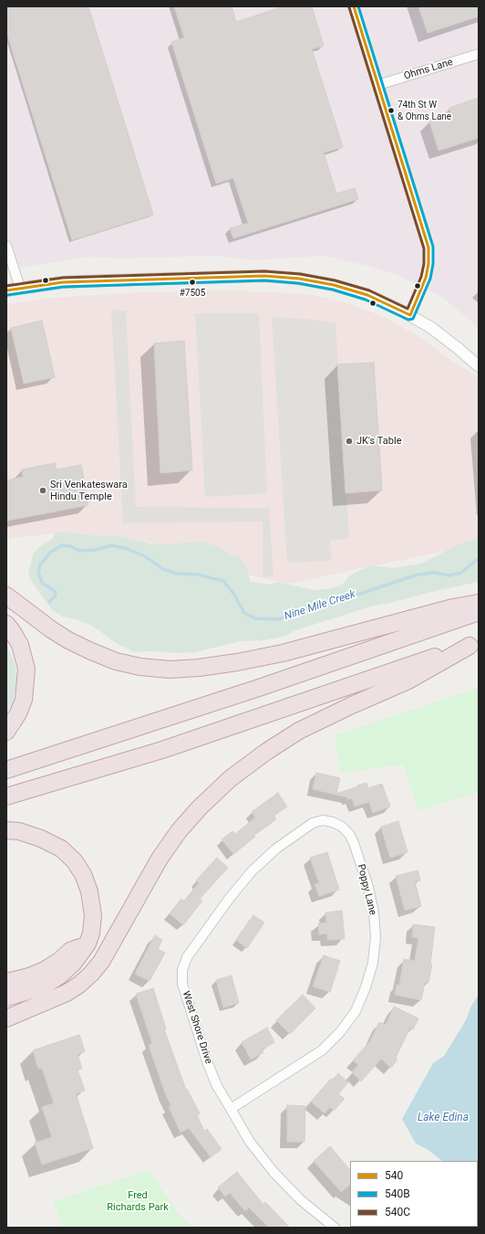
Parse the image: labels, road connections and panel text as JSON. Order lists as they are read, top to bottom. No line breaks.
{"streets":{"street":["Ohms Lane","Poppy Lane","West Shore Drive"]},"crossings":[["Poppy Lane","West Shore Drive"]],"water":["Nine Mile Creek","Lake Edina"],"parks":["Fred Richards Park"],"places":["74th St W & Ohms Lane","#7505","JK's Table","Sri Venkateswara Hindu Temple"],"lines":["transit line 540","transit line 540B","transit line 540C"],"legend":["540","540B","540C"]}
